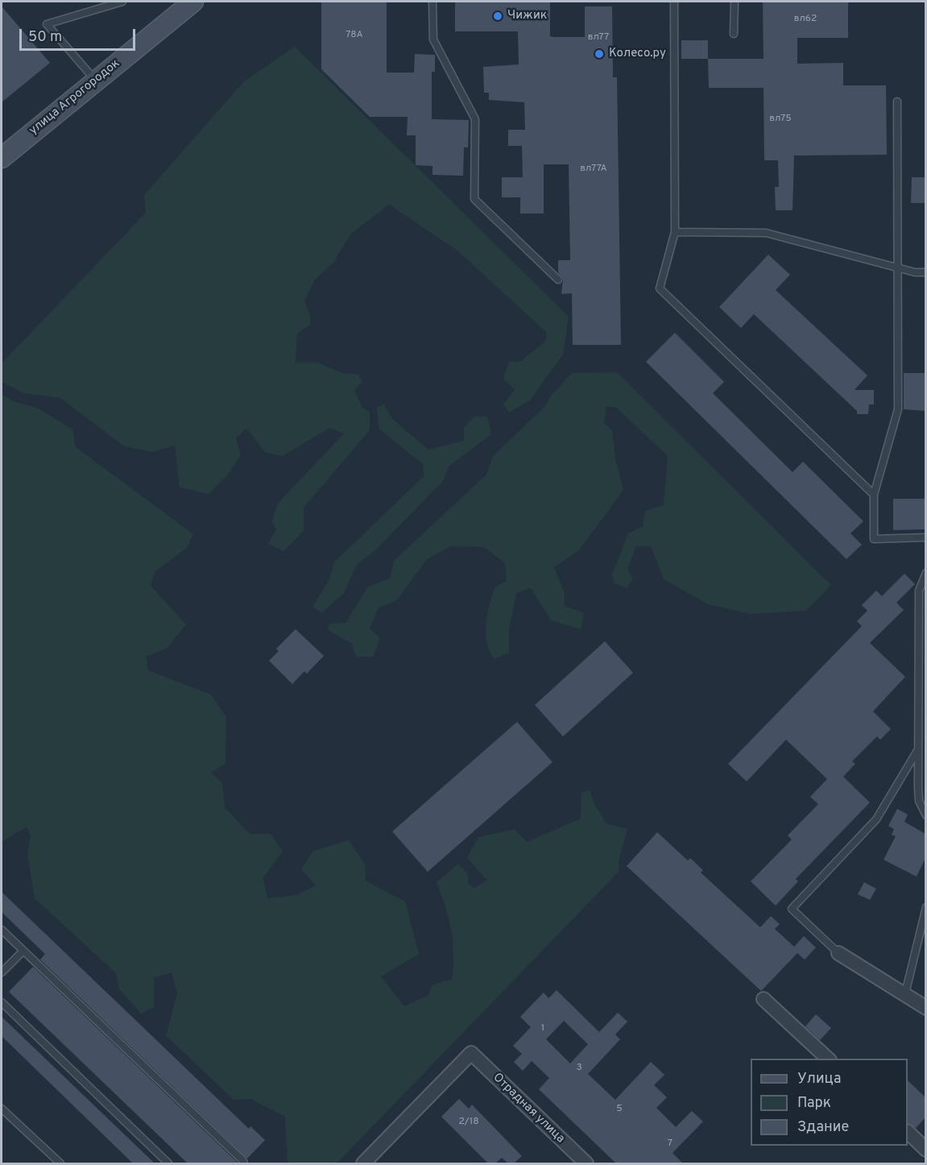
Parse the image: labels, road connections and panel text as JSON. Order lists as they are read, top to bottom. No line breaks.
{"streets":{"street":["улица Агрогородок","Отрадная улица"]},"places":["Чижик","Колесо.ру"],"house_numbers":["вл62","78А","вл77","вл75","вл77А","1","3","5","2/18","7"],"legend":["Улица","Парк","Здание"],"scale_bar":"50 m"}
